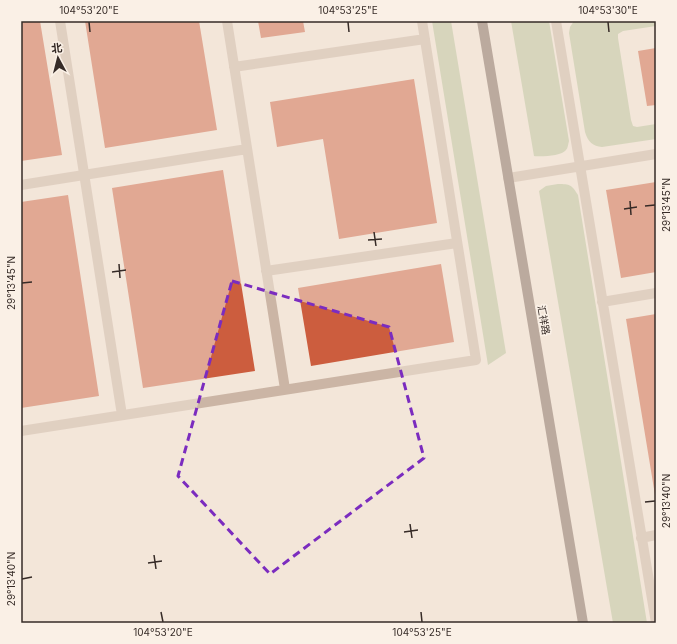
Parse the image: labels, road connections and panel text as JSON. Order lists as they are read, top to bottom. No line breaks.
{"streets":{"main road":["汇祥路"]},"north":"top","coordinates":["104°53'20\"E","104°53'25\"E","104°53'30\"E","29°13'45\"N","29°13'40\"N"]}
